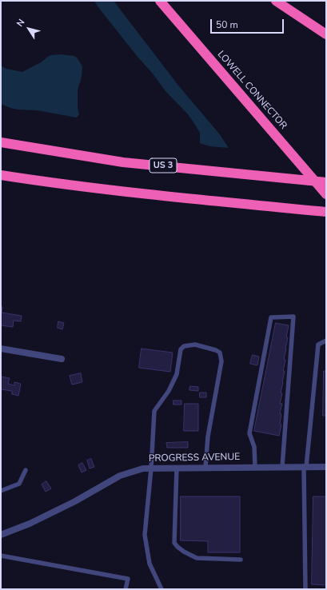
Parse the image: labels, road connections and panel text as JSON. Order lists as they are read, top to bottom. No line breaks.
{"streets":{"highway":["LOWELL CONNECTOR","US 3"],"street":["PROGRESS AVENUE"]},"scale_bar":"50 m","north":"top left"}
